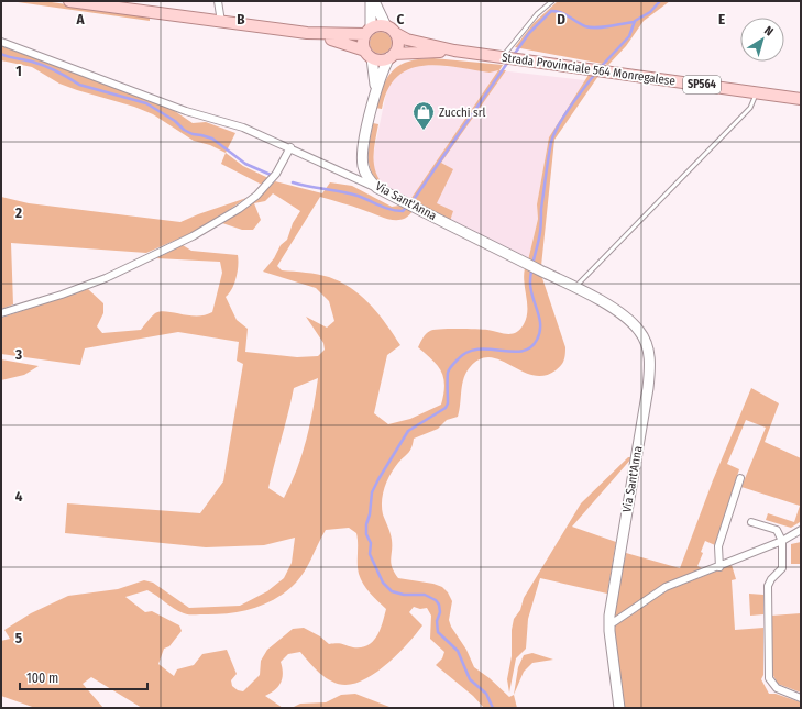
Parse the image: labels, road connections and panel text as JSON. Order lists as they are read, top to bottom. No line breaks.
{"streets":{"main road":["Strada Provinciale 564 Monregalese","SP564"],"street":["Via Sant'Anna"]},"crossings":[["Strada Provinciale 564 Monregalese","Via Sant'Anna"]],"places":{"shop":["Zucchi srl"]},"scale_bar":"100 m","north":"top right","grid":{"columns":["A","B","C","D","E"],"rows":["1","2","3","4","5"]}}
